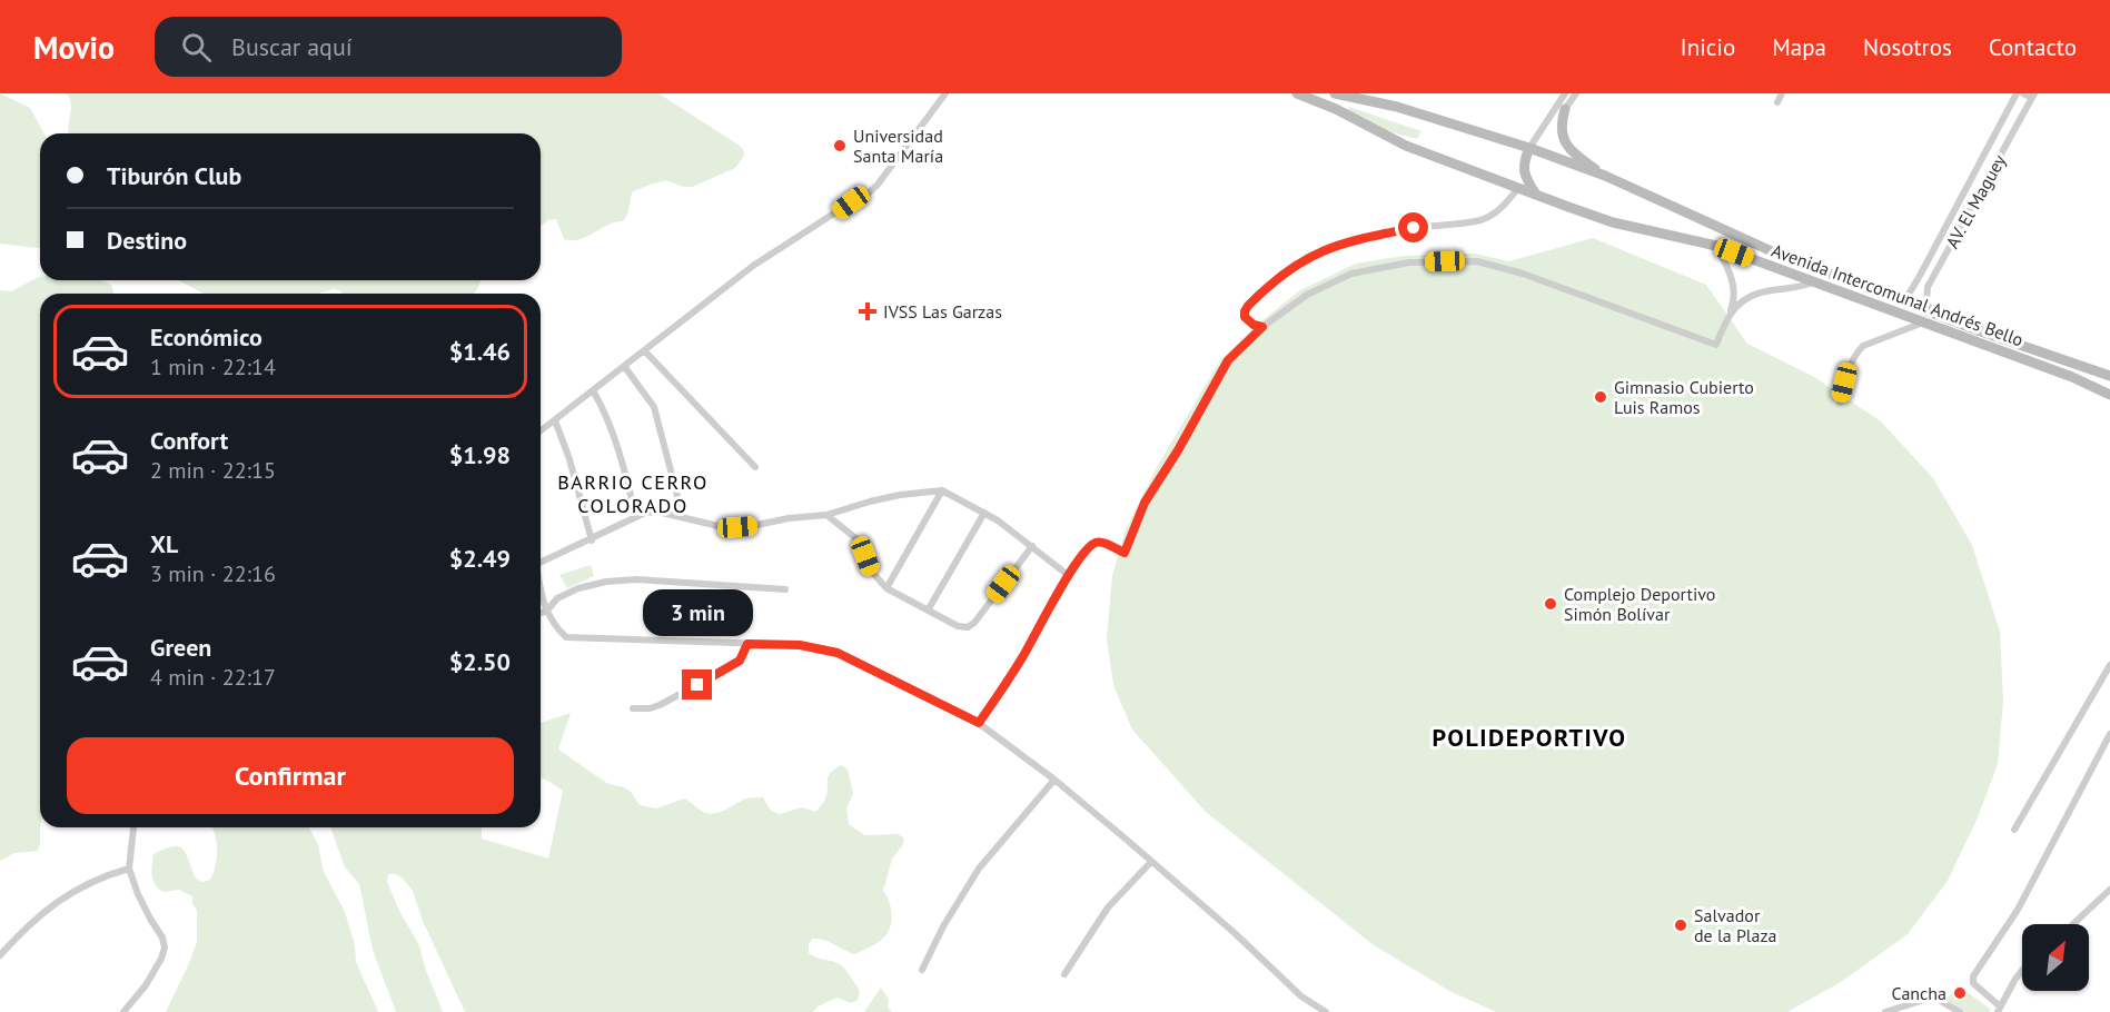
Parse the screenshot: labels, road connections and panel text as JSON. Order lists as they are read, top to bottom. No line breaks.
{"streets":{"main road":["Avenida Intercomunal Andrés Bello"],"street":["AV. El Maguey"]},"crossings":[["AV. El Maguey","Avenida Intercomunal Andrés Bello"]],"districts":["BARRIO CERRO COLORADO","POLIDEPORTIVO"],"places":{"other":["Universidad Santa María","Gimnasio Cubierto Luis Ramos","Complejo Deportivo Simón Bolívar","Salvador de la Plaza","Cancha"],"health":["IVSS Las Garzas"]},"north":"top right","page":{"header":"Movio","search":"Buscar aquí","nav":["Inicio","Mapa","Nosotros","Contacto"],"banner":["Tiburón Club","Destino"],"list":[{"name":"Económico","note":"1 min · 22:14","value":"$1.46"},{"name":"Confort","note":"2 min · 22:15","value":"$1.98"},{"name":"XL","note":"3 min · 22:16","value":"$2.49"},{"name":"Green","note":"4 min · 22:17","value":"$2.50"}],"bubble":"3 min","buttons":"Confirmar"}}
